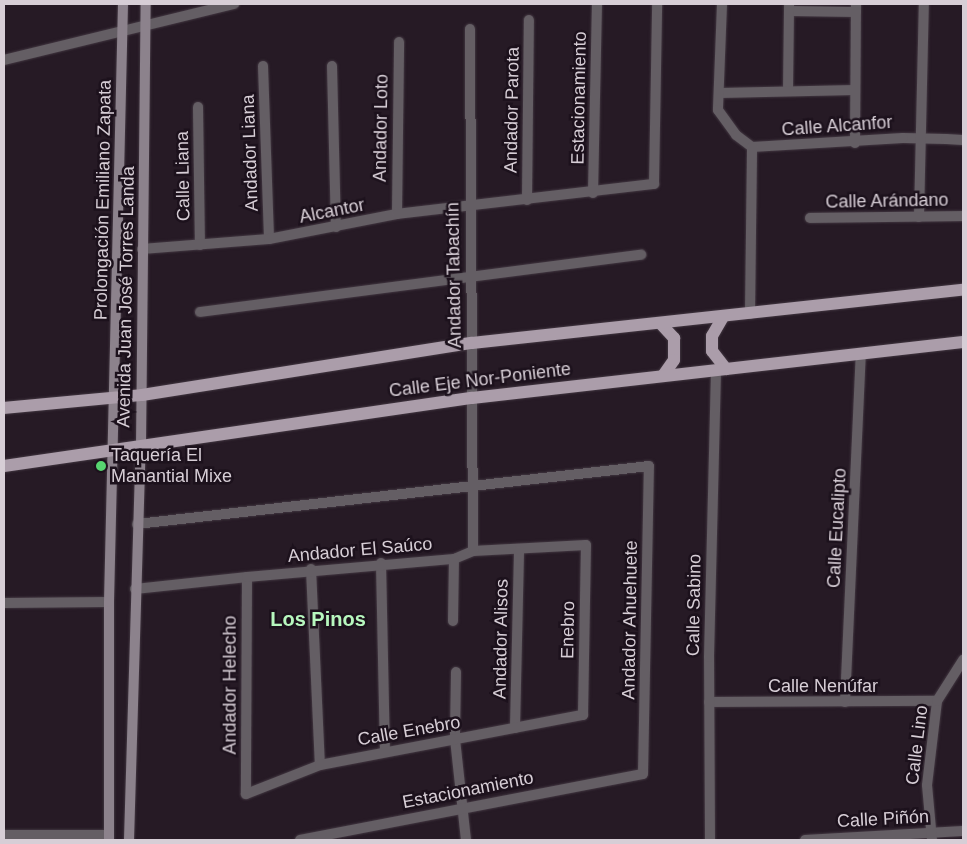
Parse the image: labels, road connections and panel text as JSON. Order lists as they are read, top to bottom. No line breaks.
{"streets":{"main road":["Prolongación Emiliano Zapata","Avenida Juan José Torres Landa","Calle Eje Nor-Poniente"],"street":["Estacionamiento","Andador Parota","Calle Alcanfor","Andador Loto","Andador Liana","Calle Liana","Calle Arándano","Alcantor","Andador Tabachín","Calle Eucalipto","Andador El Saúco","Calle Sabino","Andador Ahuehuete","Enebro","Andador Alisos","Andador Helecho","Calle Nenúfar","Calle Enebro","Calle Lino","Calle Piñón"]},"crossings":[["Estacionamiento","Andador Ahuehuete"],["Andador Loto","Alcantor"],["Andador Liana","Alcantor"],["Calle Liana","Alcantor"],["Prolongación Emiliano Zapata","Avenida Juan José Torres Landa"],["Prolongación Emiliano Zapata","Calle Eje Nor-Poniente"],["Alcantor","Andador Tabachín"],["Alcantor","Avenida Juan José Torres Landa"],["Andador Tabachín","Calle Eje Nor-Poniente"],["Andador Tabachín","Andador El Saúco"],["Andador Tabachín","Andador Ahuehuete"],["Avenida Juan José Torres Landa","Calle Eje Nor-Poniente"],["Avenida Juan José Torres Landa","Andador El Saúco"],["Calle Eje Nor-Poniente","Calle Eucalipto"],["Calle Eje Nor-Poniente","Calle Sabino"],["Calle Eucalipto","Calle Nenúfar"],["Andador El Saúco","Enebro"],["Andador El Saúco","Andador Alisos"],["Andador El Saúco","Andador Helecho"],["Calle Sabino","Calle Nenúfar"],["Enebro","Calle Enebro"],["Andador Alisos","Calle Enebro"],["Andador Helecho","Calle Enebro"],["Calle Nenúfar","Calle Lino"],["Calle Lino","Calle Piñón"]],"districts":["Los Pinos"],"places":["Taquería El Manantial Mixe"]}
